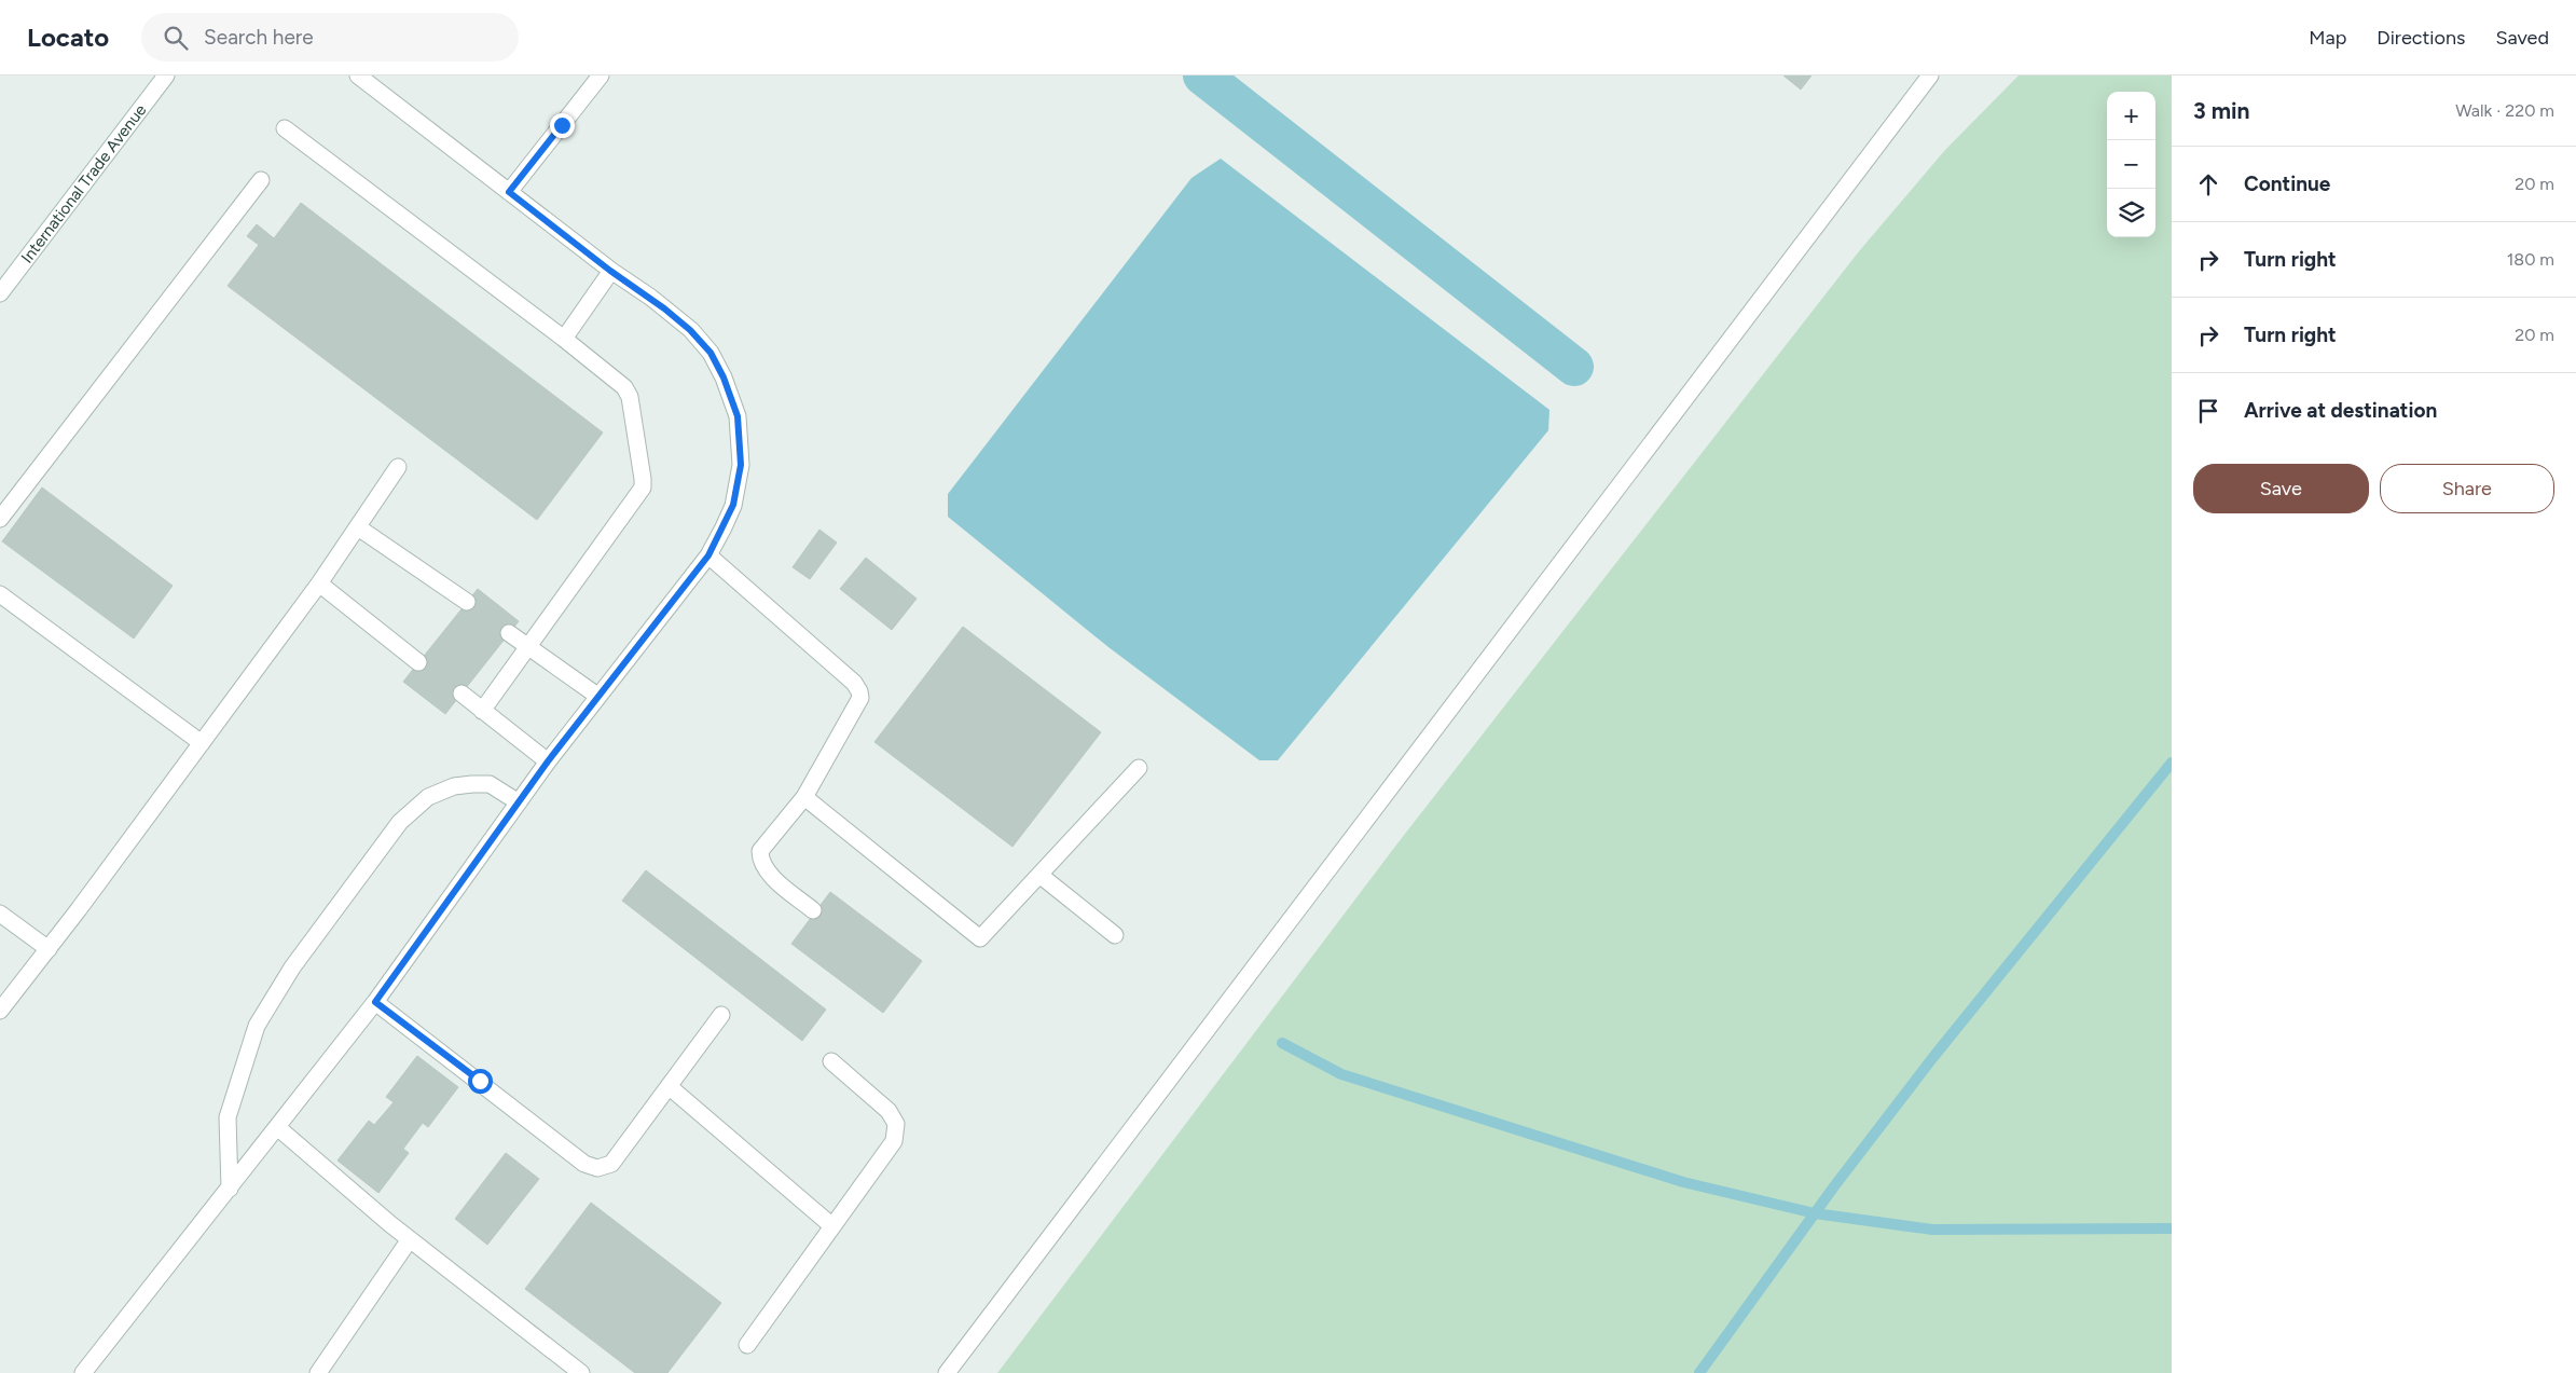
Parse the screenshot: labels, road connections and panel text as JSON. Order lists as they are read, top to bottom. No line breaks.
{"streets":{"street":["International Trade Avenue"]},"page":{"header":"Locato","search":"Search here","nav":["Map","Directions","Saved"],"heading":["3 min","Walk · 220 m"],"map_buttons":["+","−"],"list":[["Continue","20 m"],["Turn right","180 m"],["Turn right","20 m"],"Arrive at destination"],"buttons":["Save","Share"]}}
